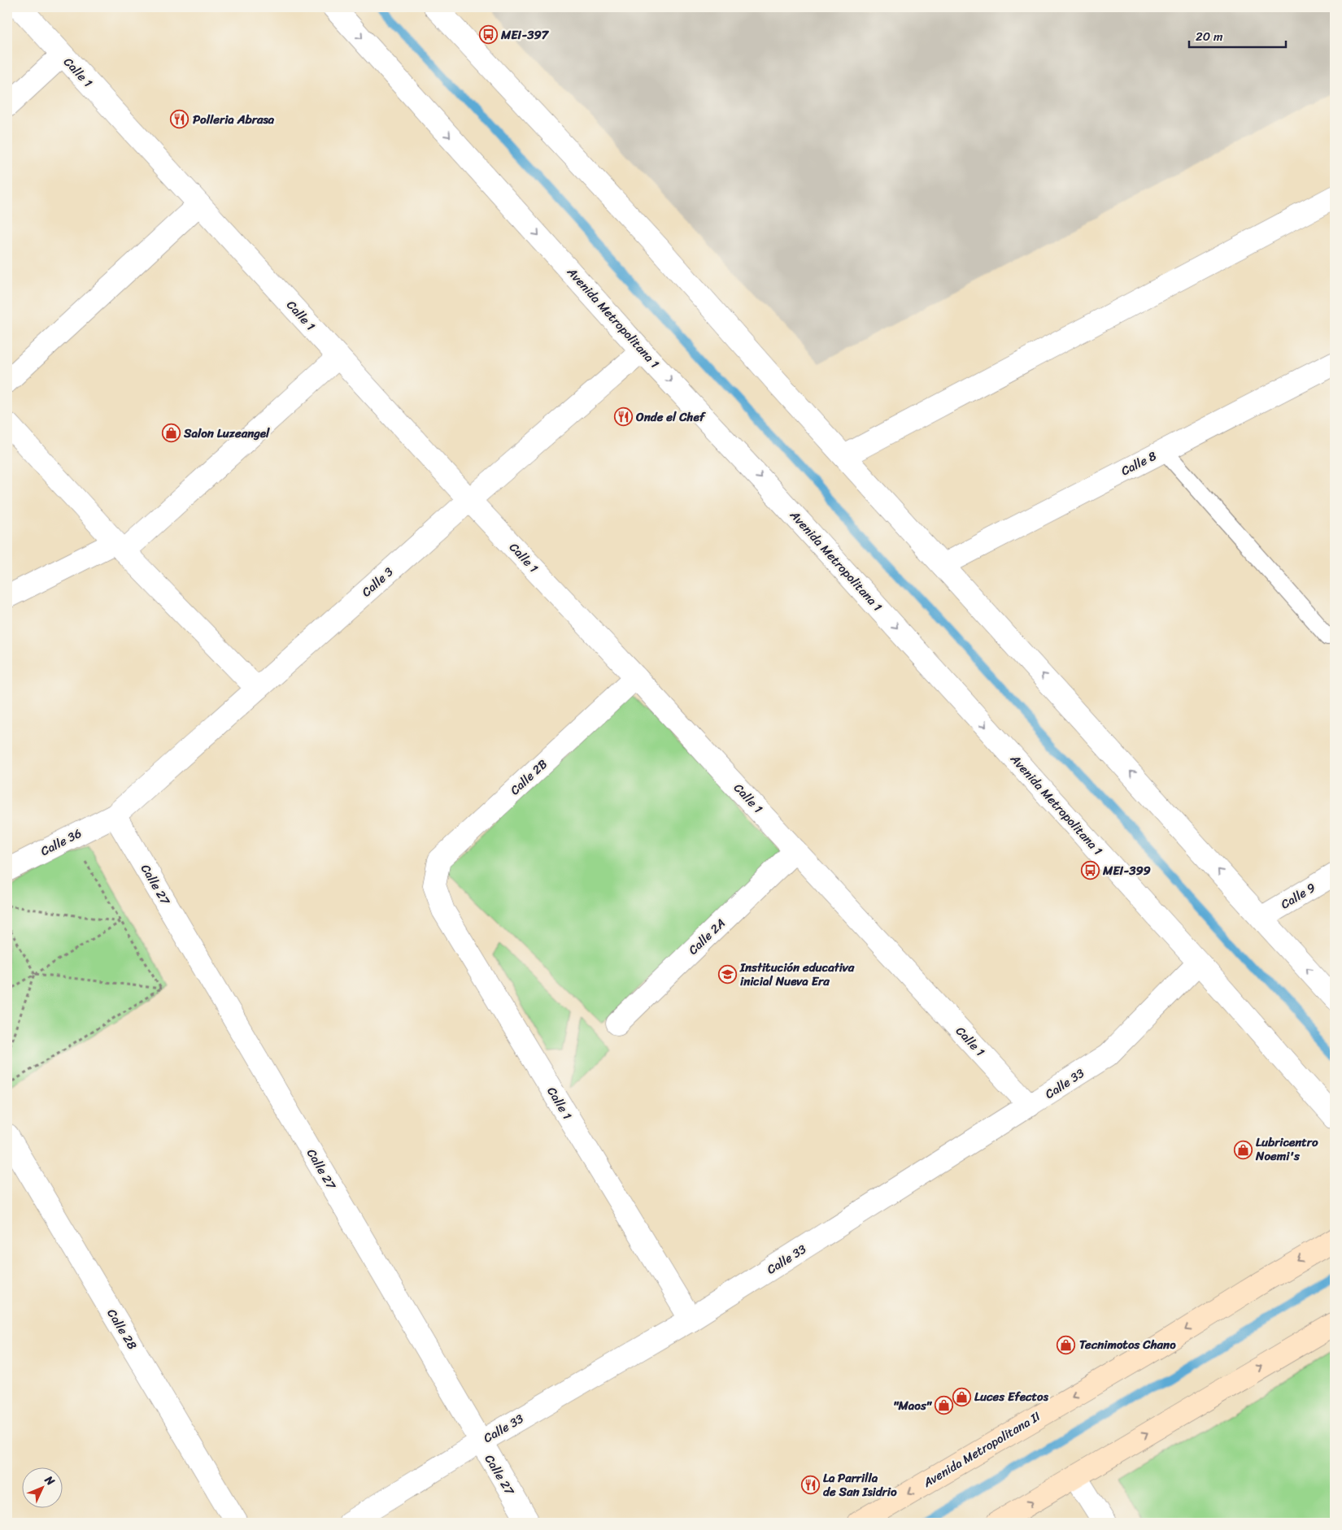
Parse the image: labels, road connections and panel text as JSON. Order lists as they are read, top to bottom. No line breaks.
{"streets":{"main road":["Avenida Metropolitana II"],"street":["Calle 1","Avenida Metropolitana 1","Calle 8","Calle 3","Calle 2B","Calle 36","Calle 27","Calle 9","Calle 2A","Calle 33","Calle 28"]},"crossings":[["Calle 1","Calle 3"],["Calle 1","Calle 2B"],["Calle 1","Calle 2A"],["Calle 1","Calle 33"],["Avenida Metropolitana 1","Calle 3"],["Avenida Metropolitana 1","Calle 33"],["Calle 3","Calle 36"],["Calle 3","Calle 27"],["Calle 36","Calle 27"],["Calle 27","Calle 33"]],"places":{"bus stop":["MEI-397","MEI-399"],"restaurant":["Polleria Abrasa","Onde el Chef","La Parrilla de San Isidrio"],"shop":["Salon Luzeangel","Lubricentro Noemi's","Tecnimotos Chano","Luces Efectos","\"Maos\""],"school or university":["Institución educativa inicial Nueva Era"]},"scale_bar":"20 m","north":"top right"}
